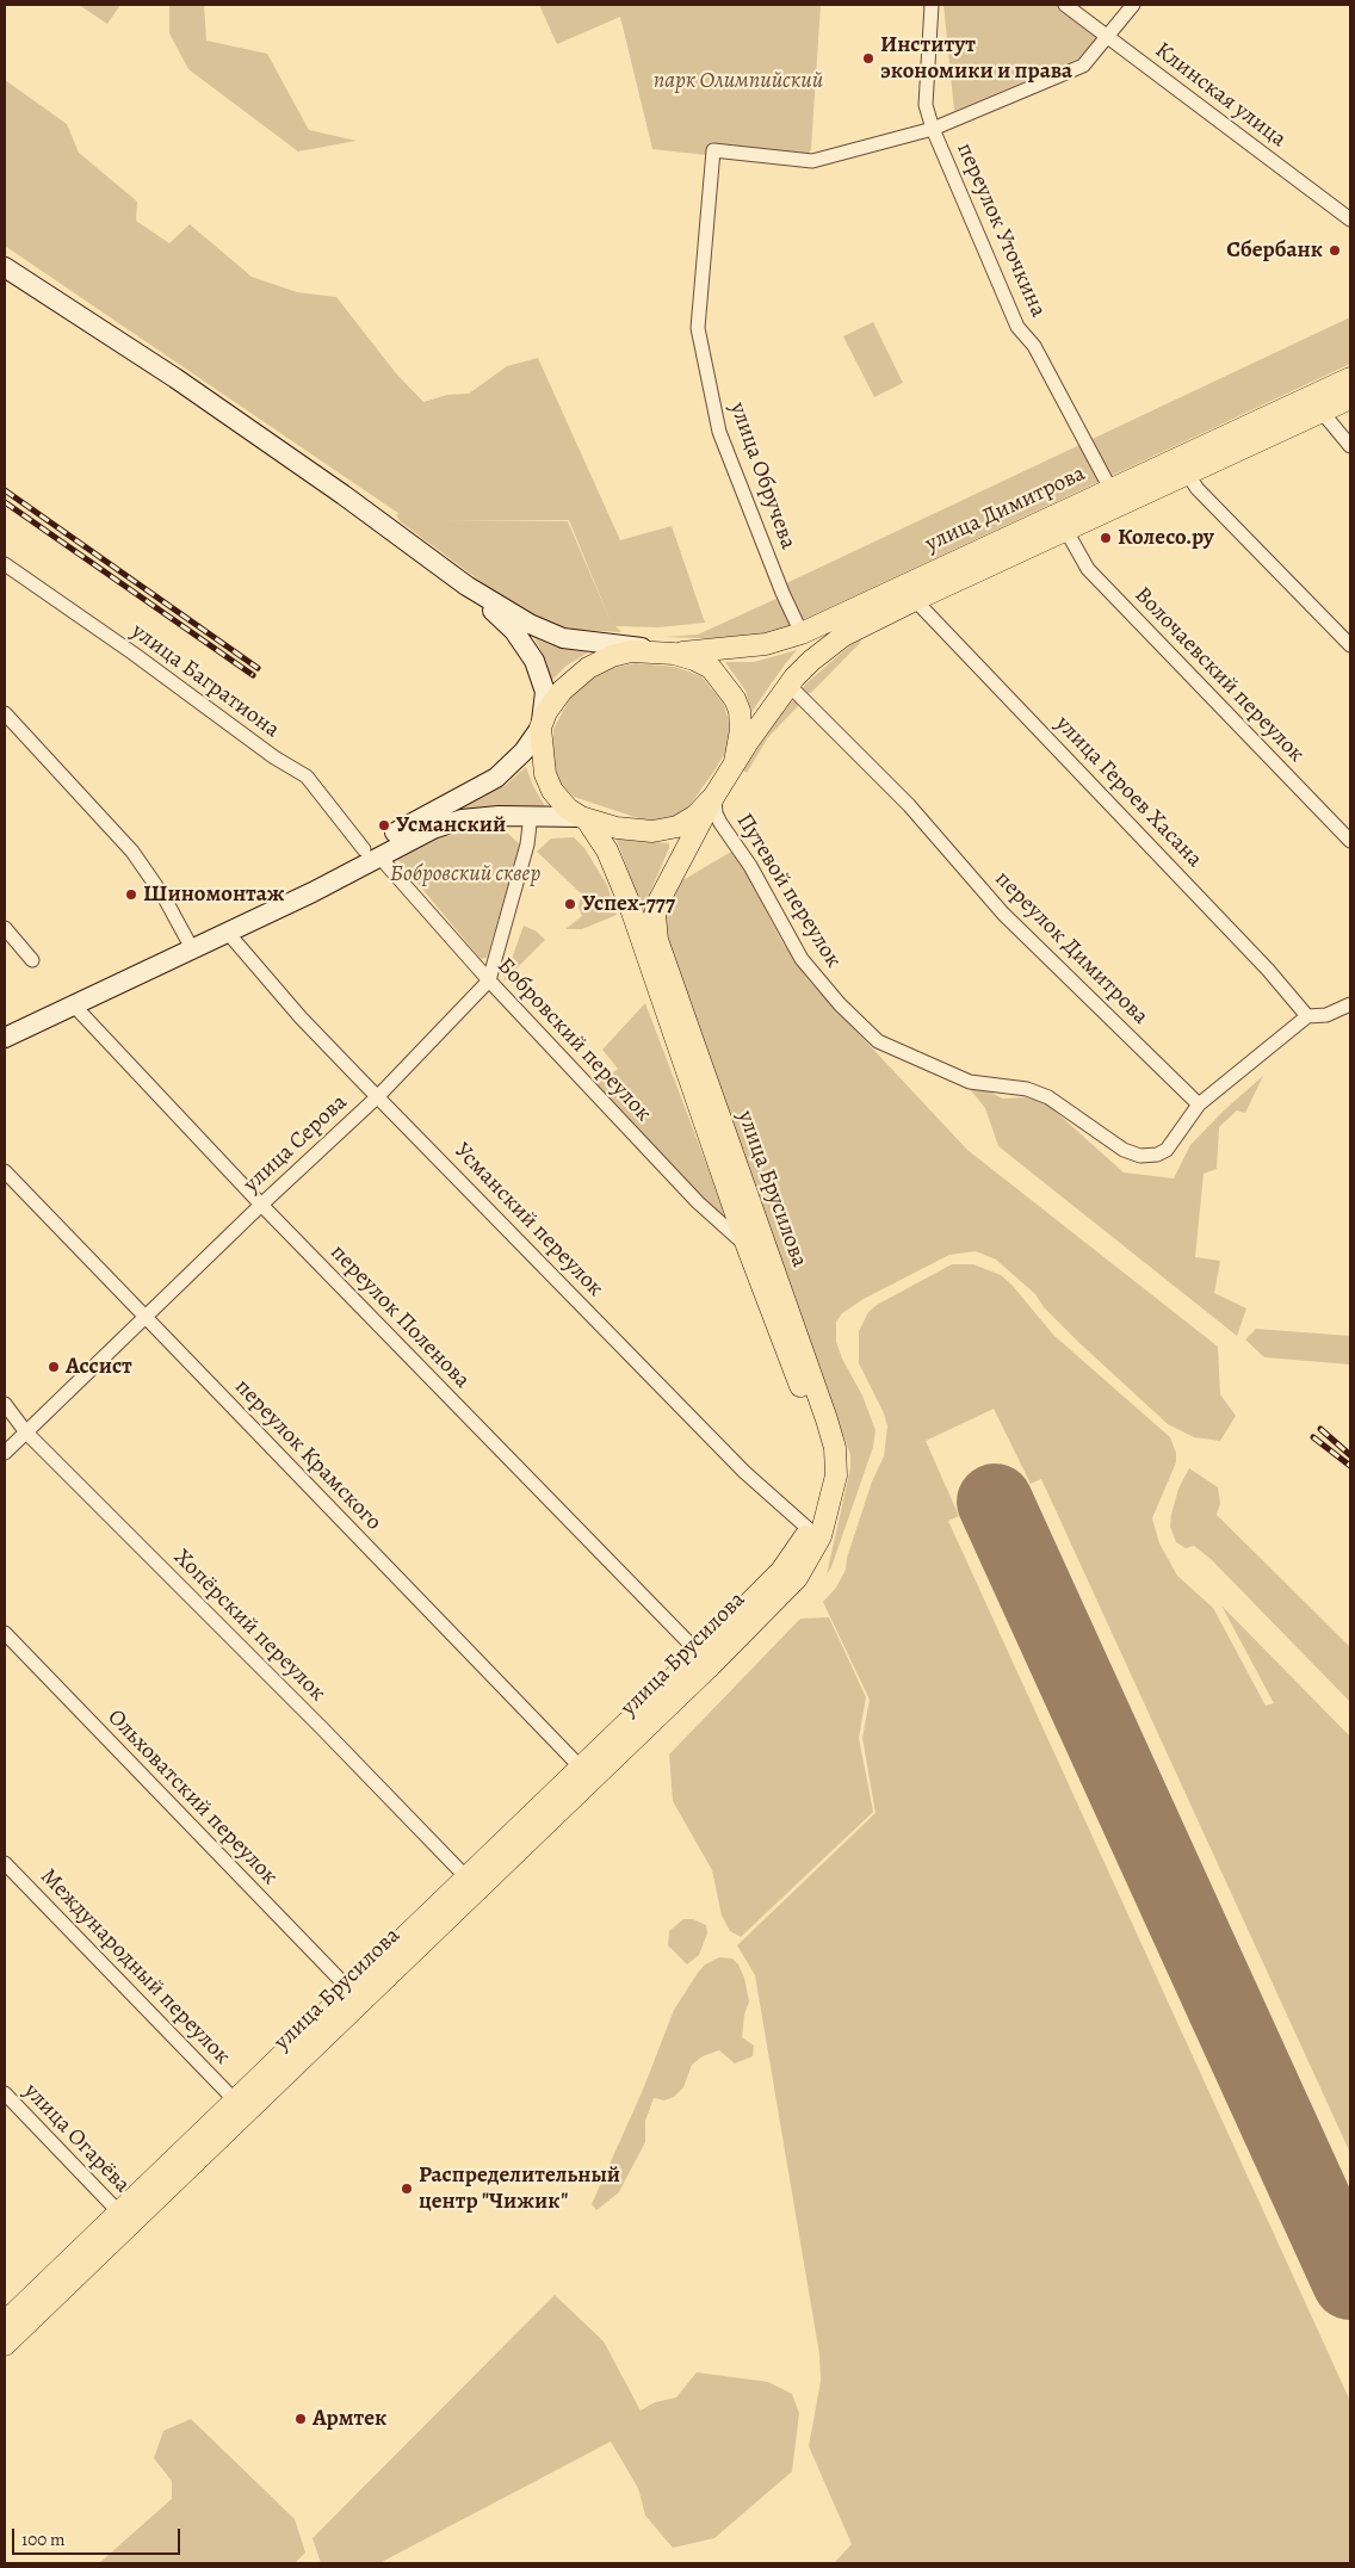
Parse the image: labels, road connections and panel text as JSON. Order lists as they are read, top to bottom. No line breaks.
{"streets":{"main road":["улица Димитрова","улица Брусилова"],"street":["Клинская улица","переулок Уточкина","улица Обручева","Волочаевский переулок","улица Багратиона","улица Героев Хасана","Путевой переулок","переулок Димитрова","Бобровский переулок","улица Серова","Усманский переулок","переулок Поленова","переулок Крамского","Хопёрский переулок","Ольховатский переулок","Международный переулок","улица Огарёва"]},"crossings":[["переулок Уточкина","улица Обручева"],["переулок Уточкина","улица Димитрова"],["улица Обручева","улица Димитрова"],["улица Димитрова","Волочаевский переулок"],["улица Димитрова","улица Багратиона"],["улица Димитрова","улица Героев Хасана"],["улица Димитрова","Путевой переулок"],["улица Димитрова","переулок Димитрова"],["улица Димитрова","Бобровский переулок"],["улица Димитрова","улица Серова"],["улица Димитрова","улица Брусилова"],["улица Димитрова","Усманский переулок"],["улица Димитрова","переулок Поленова"],["улица Багратиона","Бобровский переулок"],["Путевой переулок","переулок Димитрова"],["Путевой переулок","улица Брусилова"],["Бобровский переулок","улица Серова"],["Бобровский переулок","улица Брусилова"],["улица Серова","Усманский переулок"],["улица Серова","переулок Поленова"],["улица Серова","переулок Крамского"],["улица Серова","Хопёрский переулок"],["улица Брусилова","Усманский переулок"],["улица Брусилова","переулок Поленова"],["улица Брусилова","переулок Крамского"],["улица Брусилова","Хопёрский переулок"],["улица Брусилова","Ольховатский переулок"],["улица Брусилова","Международный переулок"],["улица Брусилова","улица Огарёва"]],"parks":["парк Олимпийский","Бобровский сквер"],"places":["Институт экономики и права","Сбербанк","Колесо.ру","Усманский","Шиномонтаж","Успех-777","Ассист","Распределительный центр \"Чижик\"","Армтек"],"scale_bar":"100 m"}
